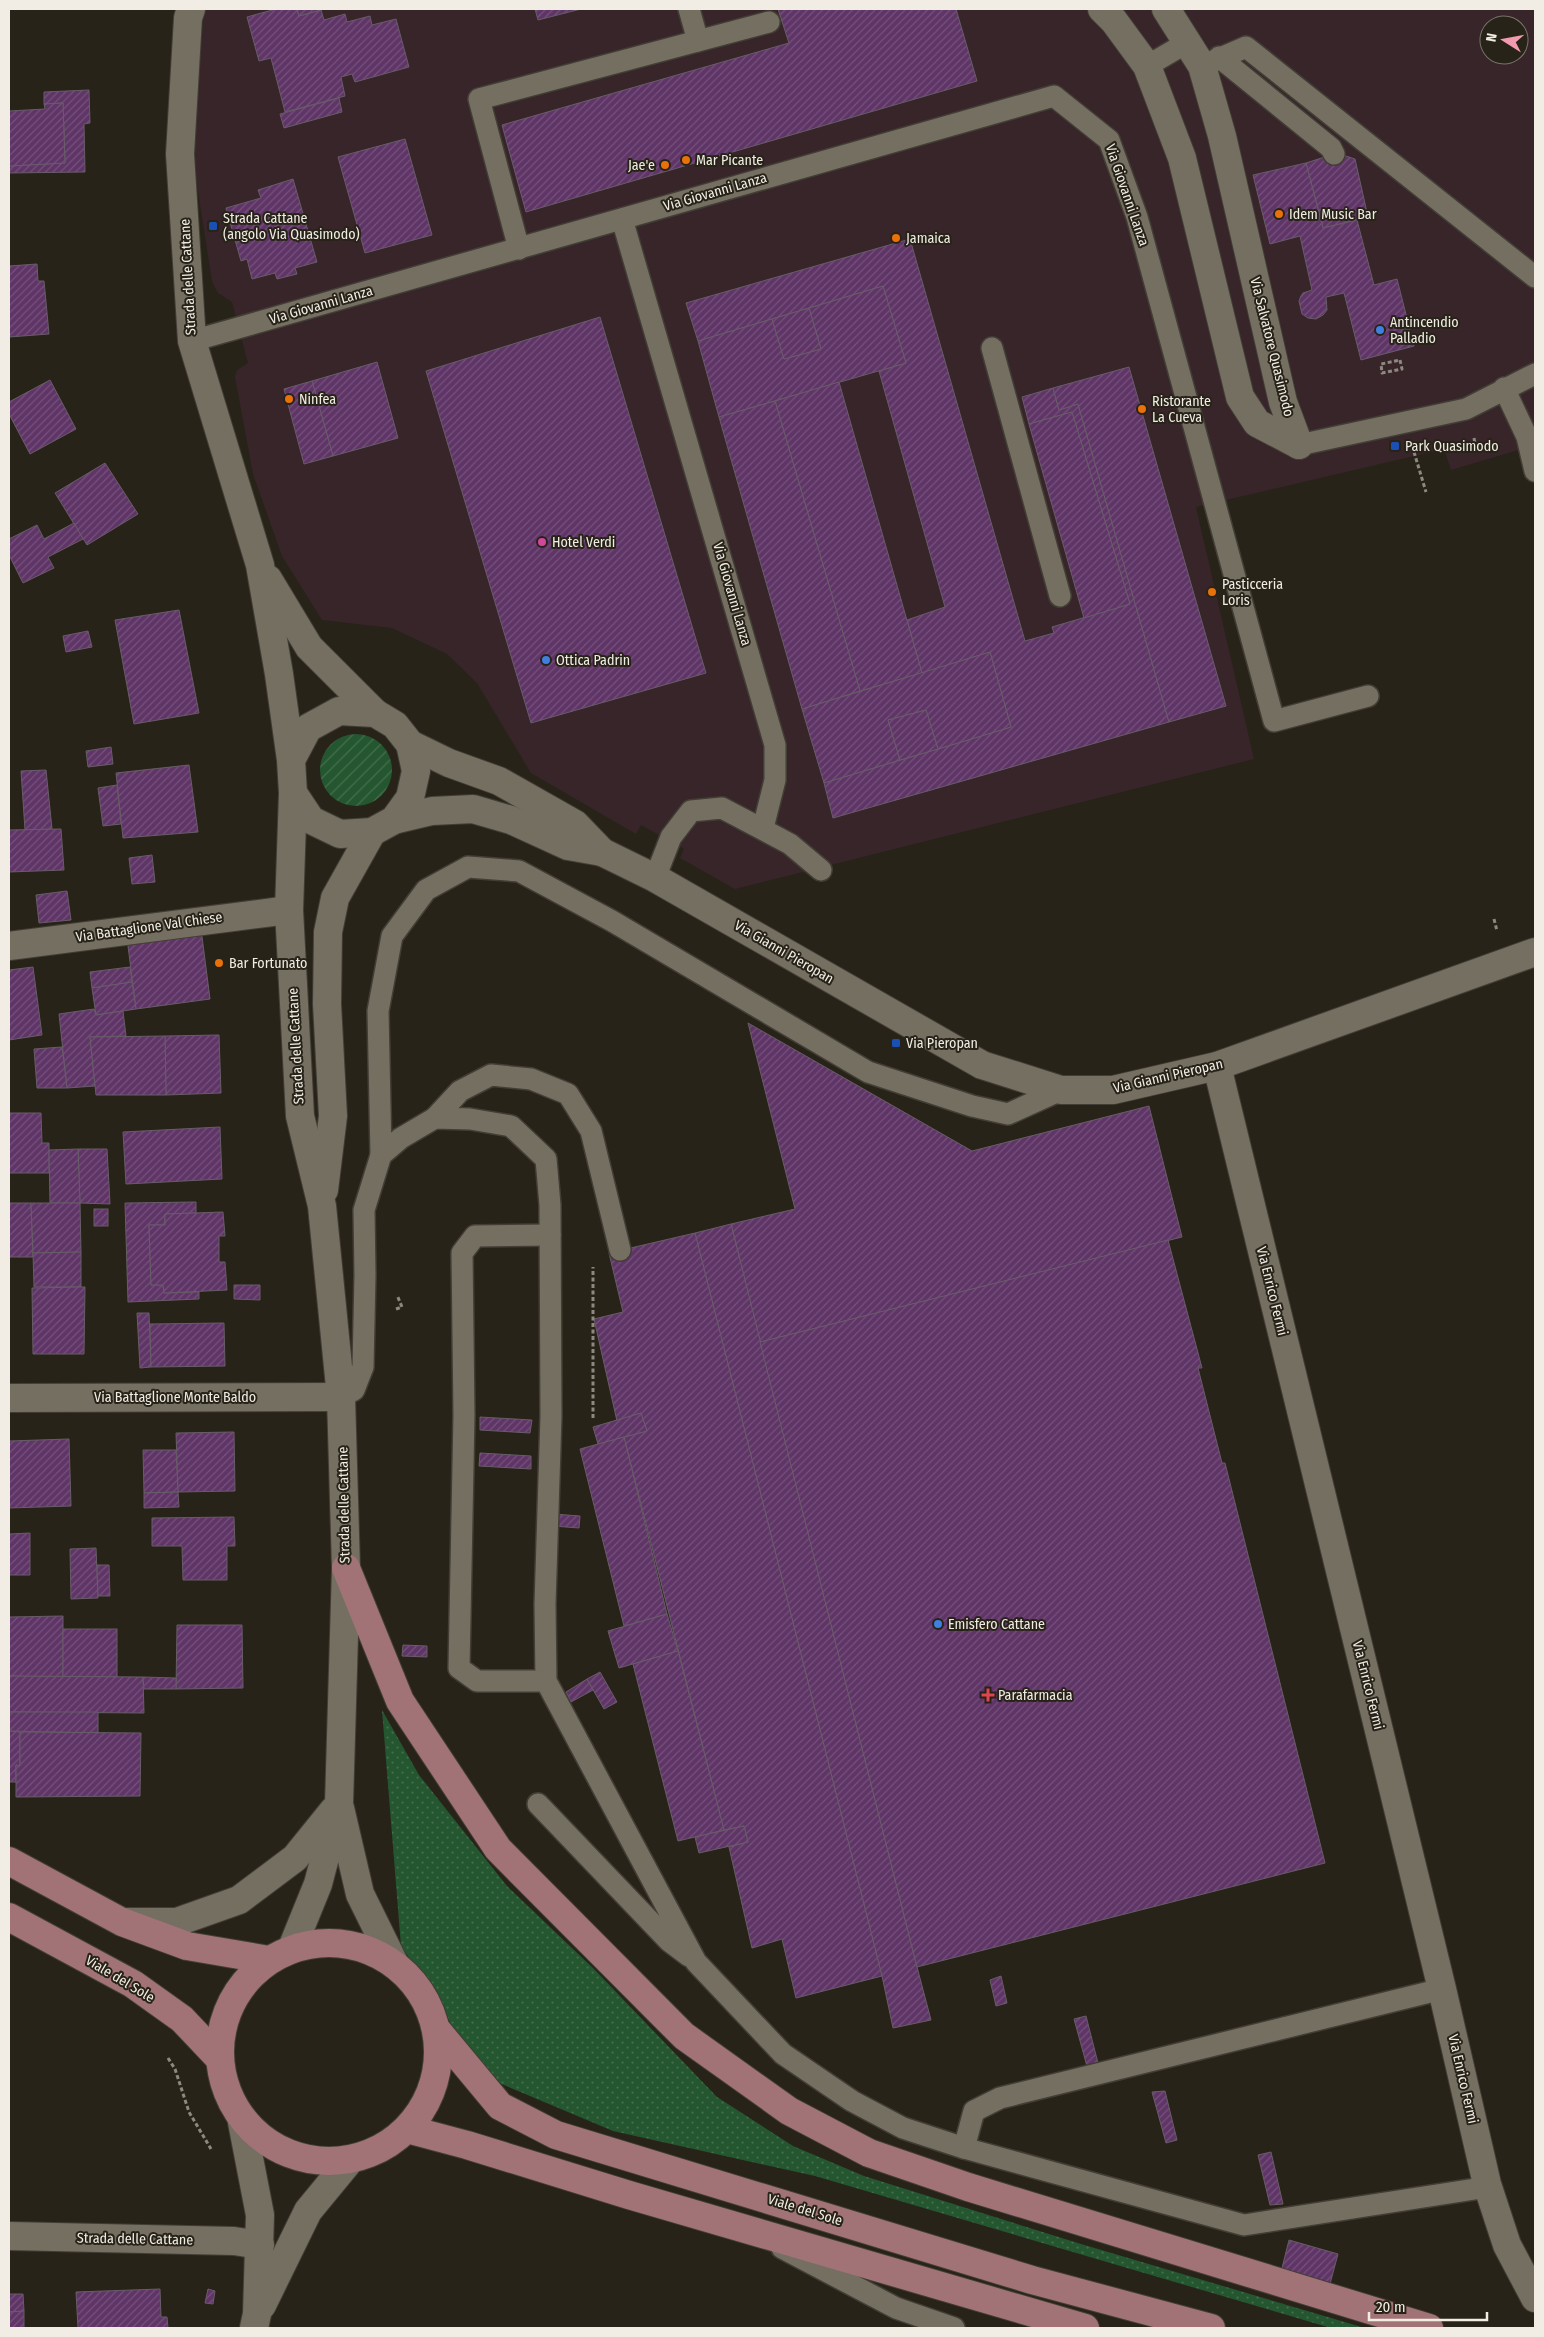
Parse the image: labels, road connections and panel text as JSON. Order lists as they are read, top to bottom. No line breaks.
{"streets":{"main road":["Viale del Sole"],"street":["Strada delle Cattane","Via Salvatore Quasimodo","Via Battaglione Val Chiese","Via Gianni Pieropan","Via Enrico Fermi","Via Battaglione Monte Baldo"],"lane":["Via Giovanni Lanza"]},"crossings":[["Via Giovanni Lanza","Strada delle Cattane"],["Strada delle Cattane","Via Battaglione Val Chiese"],["Strada delle Cattane","Via Gianni Pieropan"],["Strada delle Cattane","Via Battaglione Monte Baldo"],["Strada delle Cattane","Viale del Sole"],["Via Gianni Pieropan","Via Enrico Fermi"]],"places":{"other":["Mar Picante","Jae'e","Idem Music Bar","Jamaica","Antincendio Palladio","Ninfea","Ristorante La Cueva","Hotel Verdi","Pasticceria Loris","Ottica Padrin","Bar Fortunato","Emisfero Cattane"],"transit":["Strada Cattane (angolo Via Quasimodo)","Park Quasimodo","Via Pieropan"],"health":["Parafarmacia"]},"scale_bar":"20 m","north":"left"}
